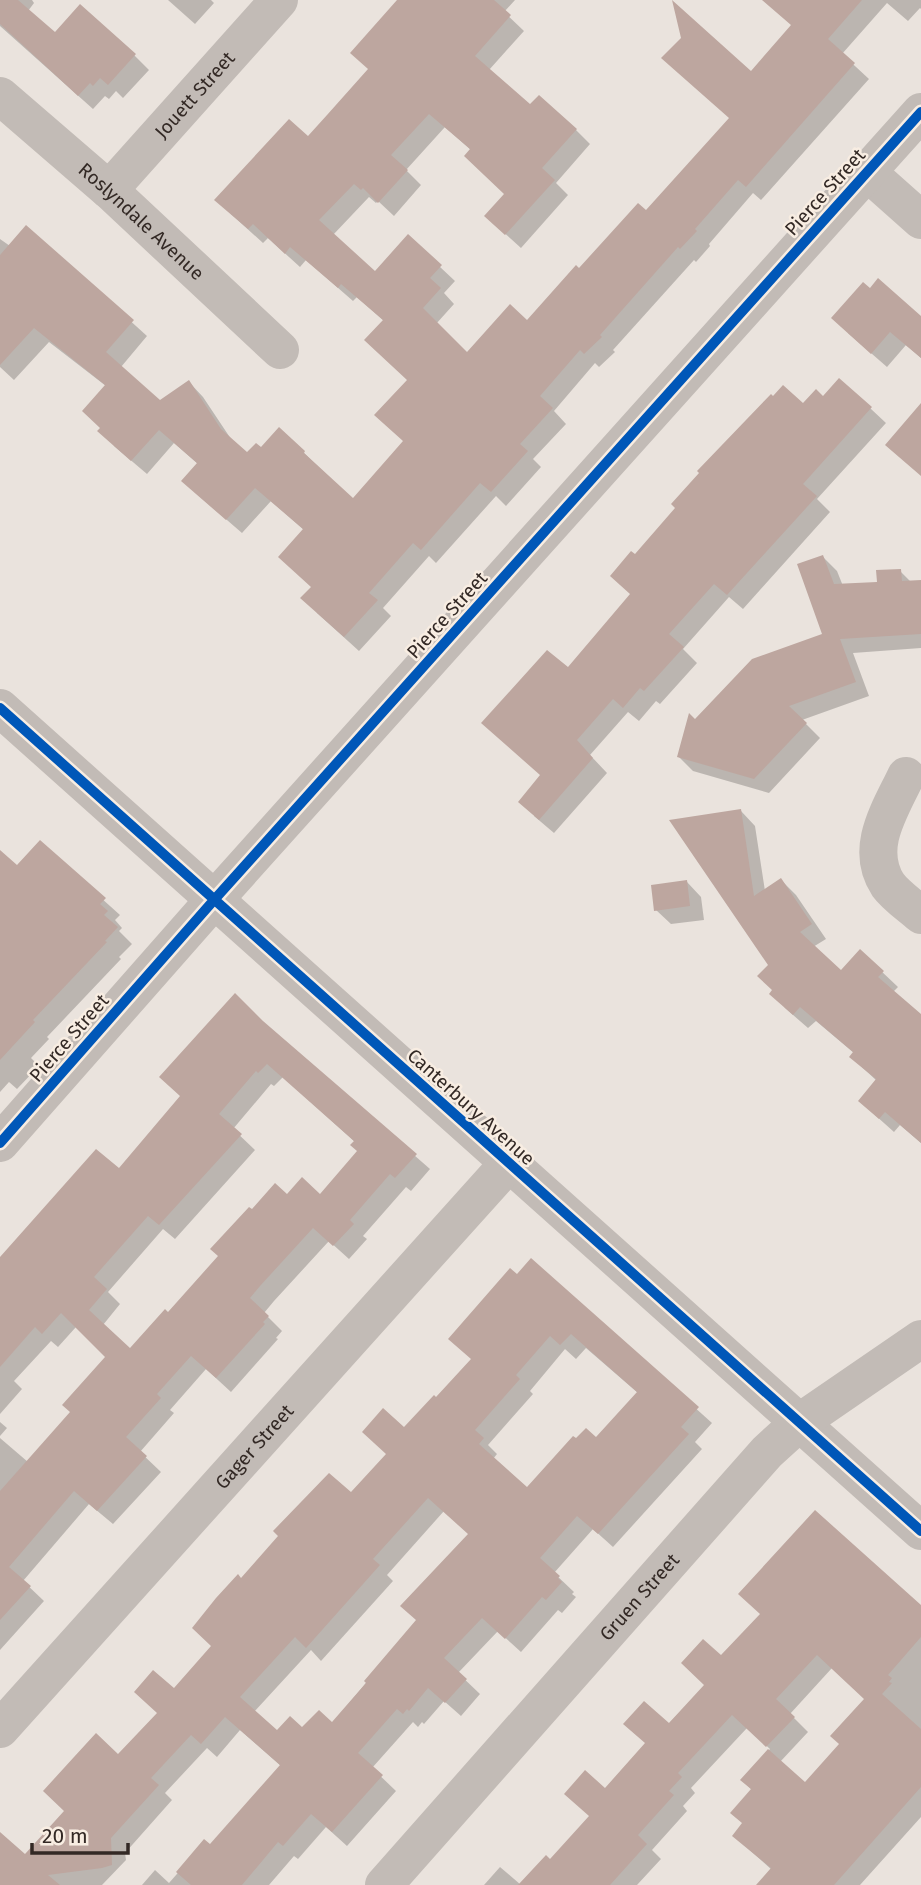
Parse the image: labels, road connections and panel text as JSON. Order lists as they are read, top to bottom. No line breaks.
{"streets":{"street":["Jouett Street","Pierce Street","Roslyndale Avenue","Canterbury Avenue","Gager Street","Gruen Street"]},"crossings":[["Jouett Street","Roslyndale Avenue"],["Pierce Street","Canterbury Avenue"],["Canterbury Avenue","Gager Street"],["Canterbury Avenue","Gruen Street"]],"scale_bar":"20 m"}
